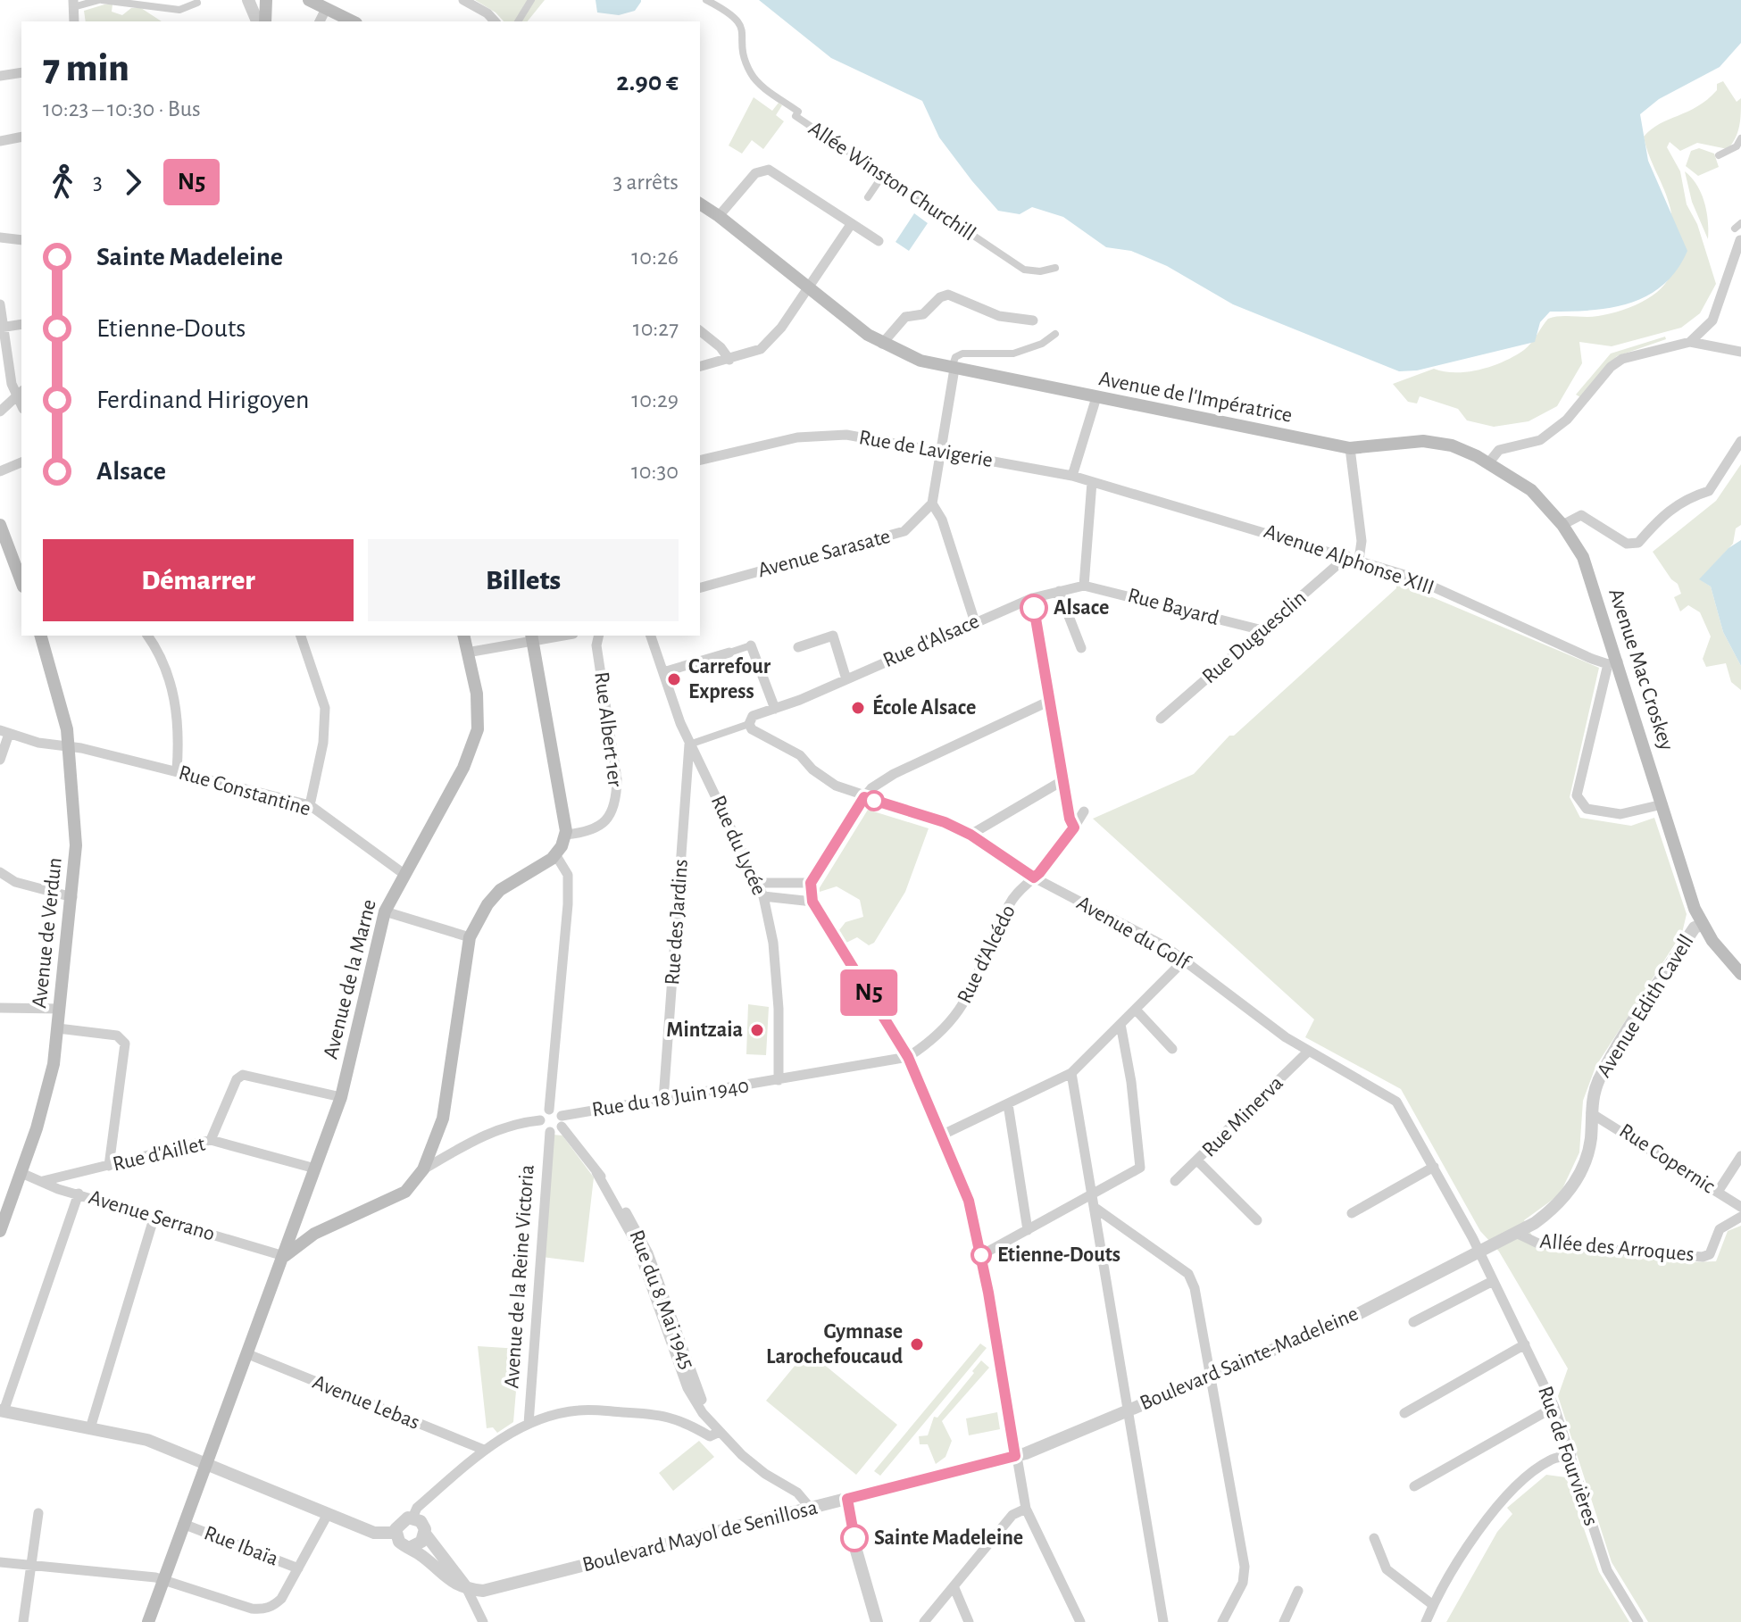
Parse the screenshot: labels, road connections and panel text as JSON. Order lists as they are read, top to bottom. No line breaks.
{"streets":{"main road":["Avenue de l'Impératrice","Avenue Mac Croskey","Avenue de Verdun","Avenue de la Marne"],"street":["Allée Winston Churchill","Rue de Lavigerie","Avenue Sarasate","Avenue Alphonse XIII","Rue Bayard","Rue Duguesclin","Rue d'Alsace","Rue Albert 1er","Rue Constantine","Rue du Lycée","Rue des Jardins","Avenue du Golf","Rue d'Alcédo","Avenue Edith Cavell","Rue du 18 Juin 1940","Rue Minerva","Rue d'Aillet","Rue Copernic","Avenue Serrano","Allée des Arroques","Avenue de la Reine Victoria","Rue du 8 Mai 1945","Boulevard Sainte-Madeleine","Avenue Lebas","Rue de Fourvières","Boulevard Mayol de Senillosa","Rue Ibaïa"]},"crossings":[["Avenue de l'Impératrice","Avenue Mac Croskey"],["Rue de Lavigerie","Avenue Alphonse XIII"],["Avenue Alphonse XIII","Rue Duguesclin"],["Avenue Alphonse XIII","Avenue Mac Croskey"],["Rue Bayard","Rue Duguesclin"],["Rue Bayard","Rue d'Alsace"],["Rue d'Alsace","Rue du Lycée"],["Rue d'Alsace","Rue des Jardins"],["Rue d'Alsace","Avenue du Golf"],["Avenue Mac Croskey","Avenue Edith Cavell"],["Rue Constantine","Avenue de Verdun"],["Rue Constantine","Avenue de la Marne"],["Rue du Lycée","Rue des Jardins"],["Rue du Lycée","Rue d'Alcédo"],["Rue du Lycée","Rue du 18 Juin 1940"],["Rue des Jardins","Rue du 18 Juin 1940"],["Avenue de Verdun","Avenue Serrano"],["Avenue du Golf","Rue d'Alcédo"],["Avenue du Golf","Avenue Edith Cavell"],["Avenue du Golf","Rue Minerva"],["Avenue du Golf","Boulevard Sainte-Madeleine"],["Avenue du Golf","Rue de Fourvières"],["Rue d'Alcédo","Rue du 18 Juin 1940"],["Avenue de la Marne","Rue d'Aillet"],["Avenue de la Marne","Avenue Serrano"],["Avenue de la Marne","Avenue Lebas"],["Avenue de la Marne","Rue Ibaïa"],["Avenue Edith Cavell","Rue Copernic"],["Avenue Edith Cavell","Allée des Arroques"],["Avenue Edith Cavell","Boulevard Sainte-Madeleine"],["Avenue Edith Cavell","Rue de Fourvières"],["Rue du 18 Juin 1940","Avenue de la Reine Victoria"],["Rue du 18 Juin 1940","Rue du 8 Mai 1945"],["Rue d'Aillet","Avenue Serrano"],["Rue du 8 Mai 1945","Boulevard Mayol de Senillosa"],["Boulevard Sainte-Madeleine","Rue de Fourvières"],["Boulevard Sainte-Madeleine","Boulevard Mayol de Senillosa"]],"places":["Alsace","Carrefour Express","École Alsace","Mintzaia","Etienne-Douts","Gymnase Larochefoucaud","Sainte Madeleine"],"lines":["bus line N5"],"page":{"on_map":"N5","heading":["7 min","10:23 – 10:30 · Bus","2.90 €"],"legs":["3","N5","3 arrêts"],"list":[{"name":"Sainte Madeleine","value":"10:26"},{"name":"Etienne-Douts","value":"10:27"},{"name":"Ferdinand Hirigoyen","value":"10:29"},{"name":"Alsace","value":"10:30"}],"buttons":["Démarrer","Billets"]}}
